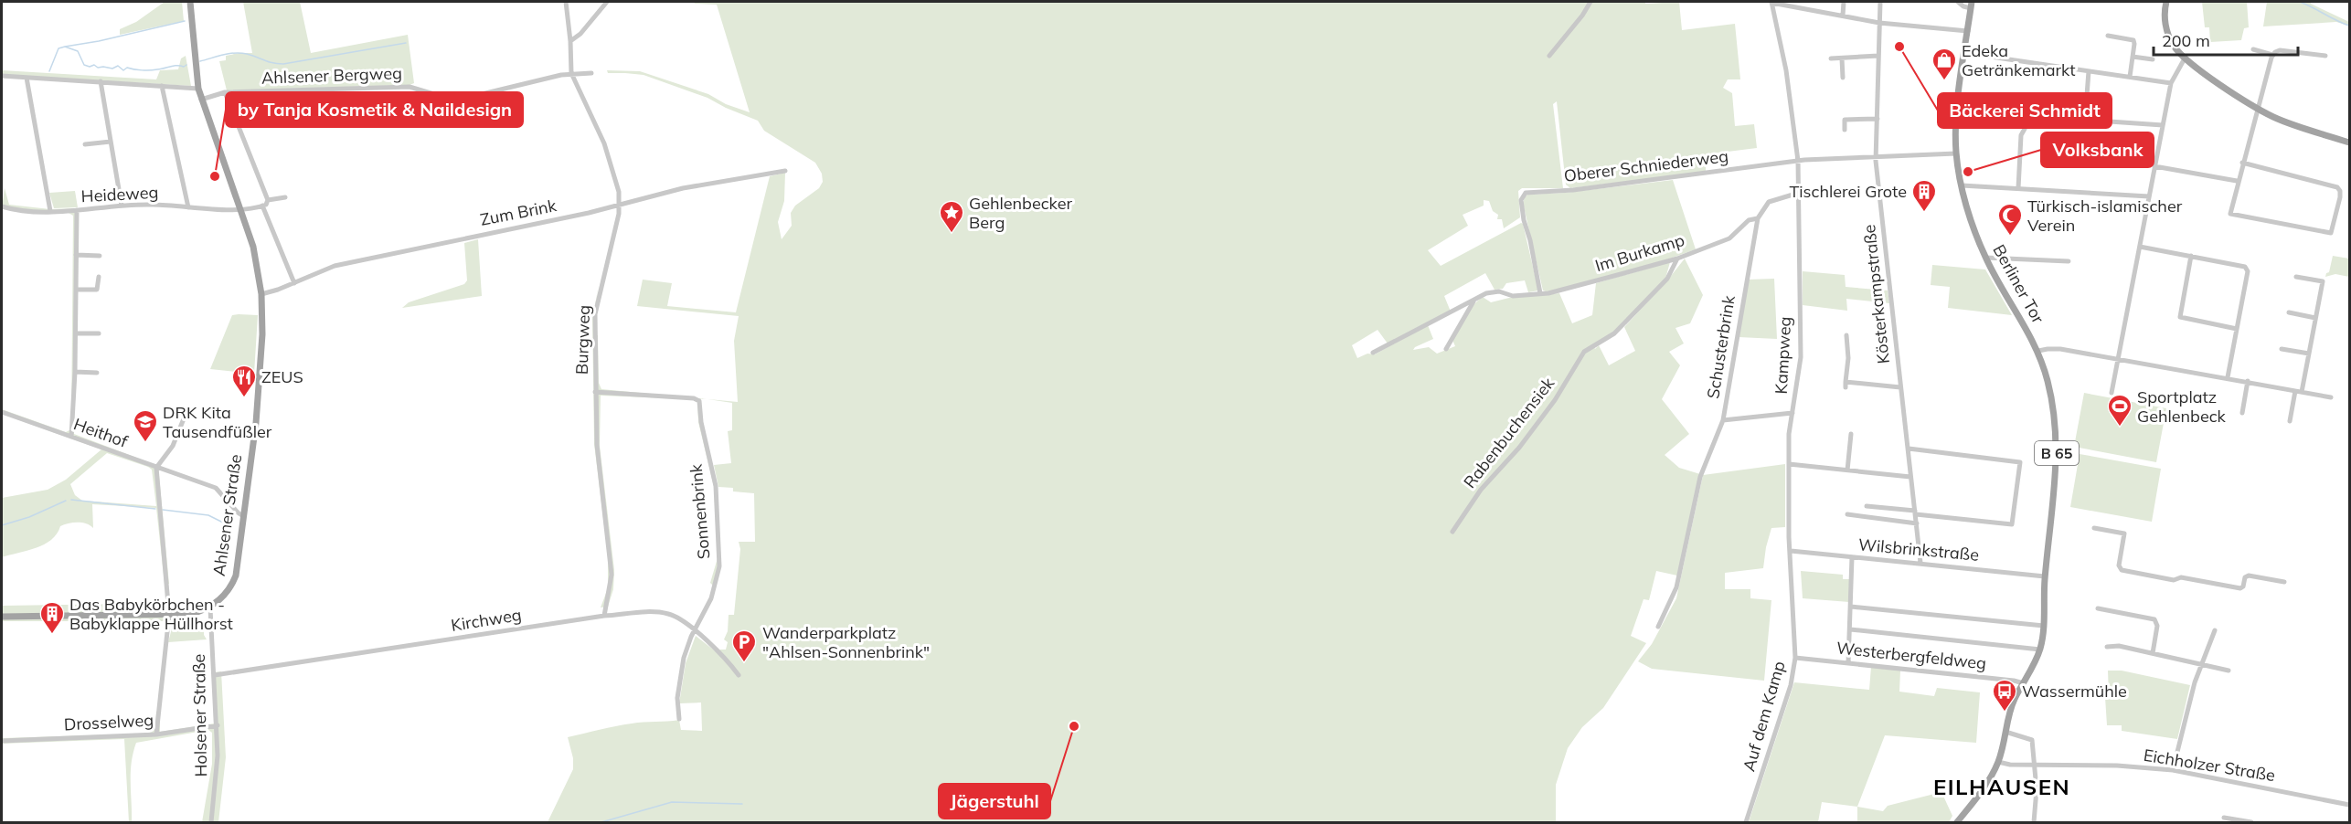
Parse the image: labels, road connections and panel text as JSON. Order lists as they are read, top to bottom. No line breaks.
{"streets":{"main road":["Berliner Tor","B 65","Ahlsener Straße"],"street":["Ahlsener Bergweg","Oberer Schniederweg","Heideweg","Zum Brink","Im Burkamp","Kösterkampstraße","Burgweg","Schusterbrink","Kampweg","Heithof","Rabenbuchensiek","Sonnenbrink","Wilsbrinkstraße","Kirchweg","Westerbergfeldweg","Holsener Straße","Auf dem Kamp","Drosselweg","Eichholzer Straße"]},"crossings":[["Ahlsener Bergweg","Burgweg"],["Ahlsener Bergweg","Ahlsener Straße"],["Oberer Schniederweg","Im Burkamp"],["Oberer Schniederweg","Kampweg"],["Heideweg","Ahlsener Straße"],["Zum Brink","Burgweg"],["Zum Brink","Ahlsener Straße"],["Im Burkamp","Schusterbrink"],["Im Burkamp","Kampweg"],["Im Burkamp","Rabenbuchensiek"],["Berliner Tor","B 65"],["Kösterkampstraße","Wilsbrinkstraße"],["Burgweg","Sonnenbrink"],["Burgweg","Kirchweg"],["Kampweg","Wilsbrinkstraße"],["Kampweg","Auf dem Kamp"],["Heithof","Ahlsener Straße"],["B 65","Wilsbrinkstraße"],["B 65","Westerbergfeldweg"],["B 65","Eichholzer Straße"],["Sonnenbrink","Kirchweg"],["Ahlsener Straße","Holsener Straße"],["Wilsbrinkstraße","Auf dem Kamp"],["Kirchweg","Holsener Straße"],["Westerbergfeldweg","Auf dem Kamp"],["Holsener Straße","Drosselweg"]],"districts":["EILHAUSEN"],"places":{"other":["Bäckerei Schmidt","Volksbank","by Tanja Kosmetik & Naildesign","Jägerstuhl"],"shop":["Edeka Getränkemarkt"],"building":["Tischlerei Grote","Das Babykörbchen - Babyklappe Hüllhorst"],"place":["Gehlenbecker Berg"],"mosque":["Türkisch-islamischer Verein"],"restaurant":["ZEUS"],"sports":["Sportplatz Gehlenbeck"],"school or university":["DRK Kita Tausendfüßler"],"parking":["Wanderparkplatz \"Ahlsen-Sonnenbrink\""],"bus stop":["Wassermühle"]},"scale_bar":"200 m"}
